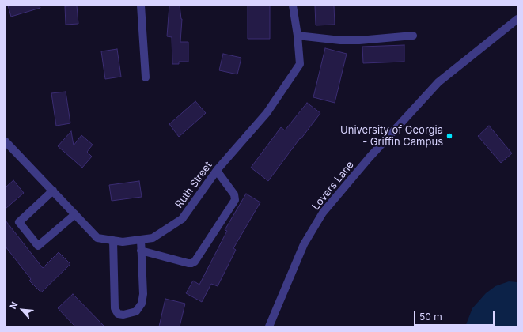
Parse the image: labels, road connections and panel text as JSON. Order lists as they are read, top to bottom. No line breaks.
{"streets":{"street":["Ruth Street","Lovers Lane"]},"places":["University of Georgia - Griffin Campus"],"scale_bar":"50 m","north":"top left"}
